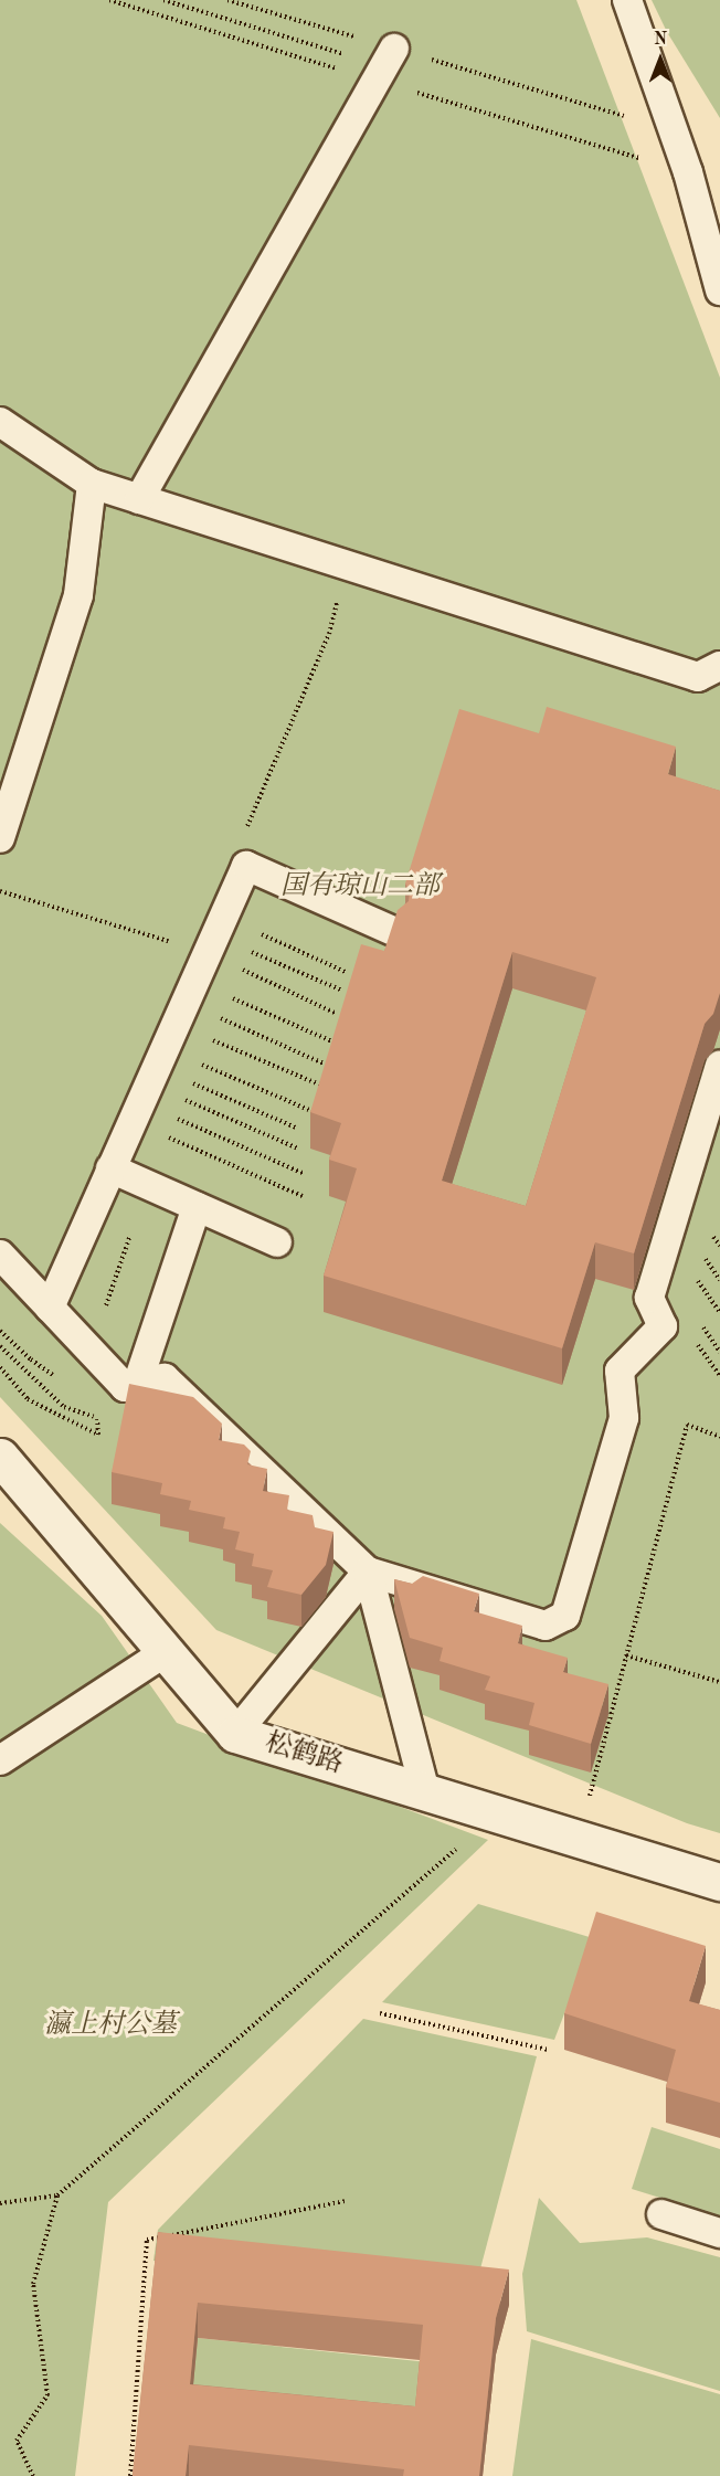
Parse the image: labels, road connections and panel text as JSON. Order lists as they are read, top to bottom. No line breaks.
{"streets":{"street":["松鹤路"]},"parks":["国有琼山二部","瀛上村公墓"],"north":"top"}
